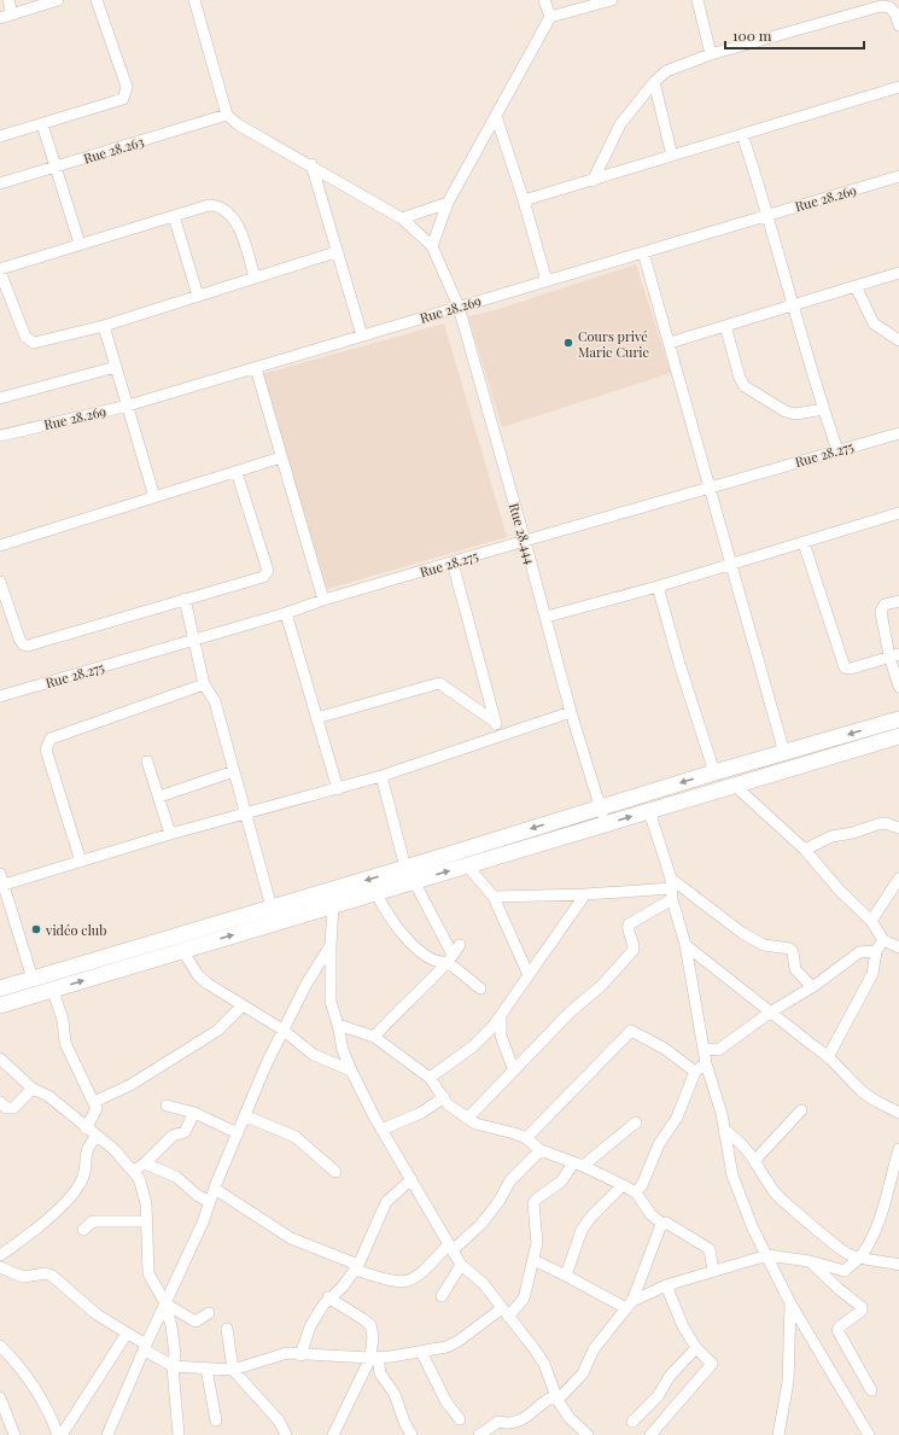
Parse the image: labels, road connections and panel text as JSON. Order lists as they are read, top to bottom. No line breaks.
{"streets":{"street":["Rue 28.263","Rue 28.269","Rue 28.275","Rue 28.444"]},"crossings":[["Rue 28.269","Rue 28.444"],["Rue 28.275","Rue 28.444"]],"places":["Cours privé Marie Curie","vidéo club"],"scale_bar":"100 m"}
